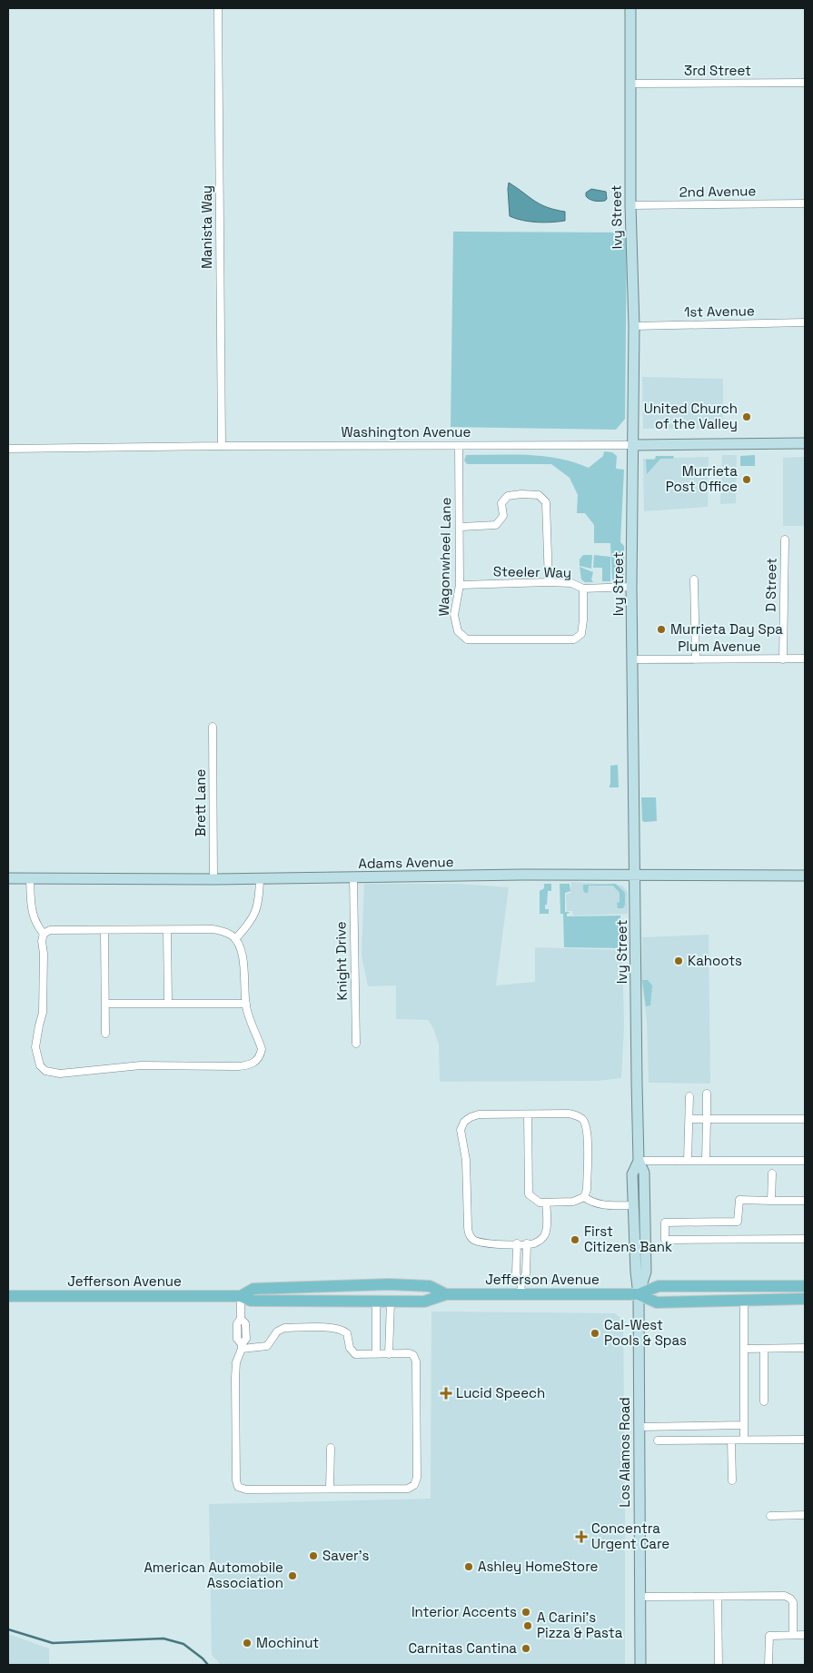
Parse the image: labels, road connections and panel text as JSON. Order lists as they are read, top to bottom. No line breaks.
{"streets":{"main road":["Jefferson Avenue"],"street":["3rd Street","2nd Avenue","Ivy Street","Manista Way","1st Avenue","Washington Avenue","Wagonwheel Lane","Steeler Way","D Street","Plum Avenue","Brett Lane","Adams Avenue","Knight Drive","Los Alamos Road"]},"crossings":[["3rd Street","Ivy Street"],["2nd Avenue","Ivy Street"],["Ivy Street","1st Avenue"],["Ivy Street","Washington Avenue"],["Ivy Street","Steeler Way"],["Ivy Street","Plum Avenue"],["Ivy Street","Adams Avenue"],["Ivy Street","Jefferson Avenue"],["Ivy Street","Los Alamos Road"],["Manista Way","Washington Avenue"],["Washington Avenue","Wagonwheel Lane"],["Wagonwheel Lane","Steeler Way"],["D Street","Plum Avenue"],["Brett Lane","Adams Avenue"],["Adams Avenue","Knight Drive"],["Jefferson Avenue","Los Alamos Road"]],"places":{"other":["United Church of the Valley","Murrieta Post Office","Murrieta Day Spa","Kahoots","First Citizens Bank","Cal-West Pools & Spas","Saver's","Ashley HomeStore","American Automobile Association","Interior Accents","A Carini's Pizza & Pasta","Mochinut","Carnitas Cantina"],"health":["Lucid Speech","Concentra Urgent Care"]}}
